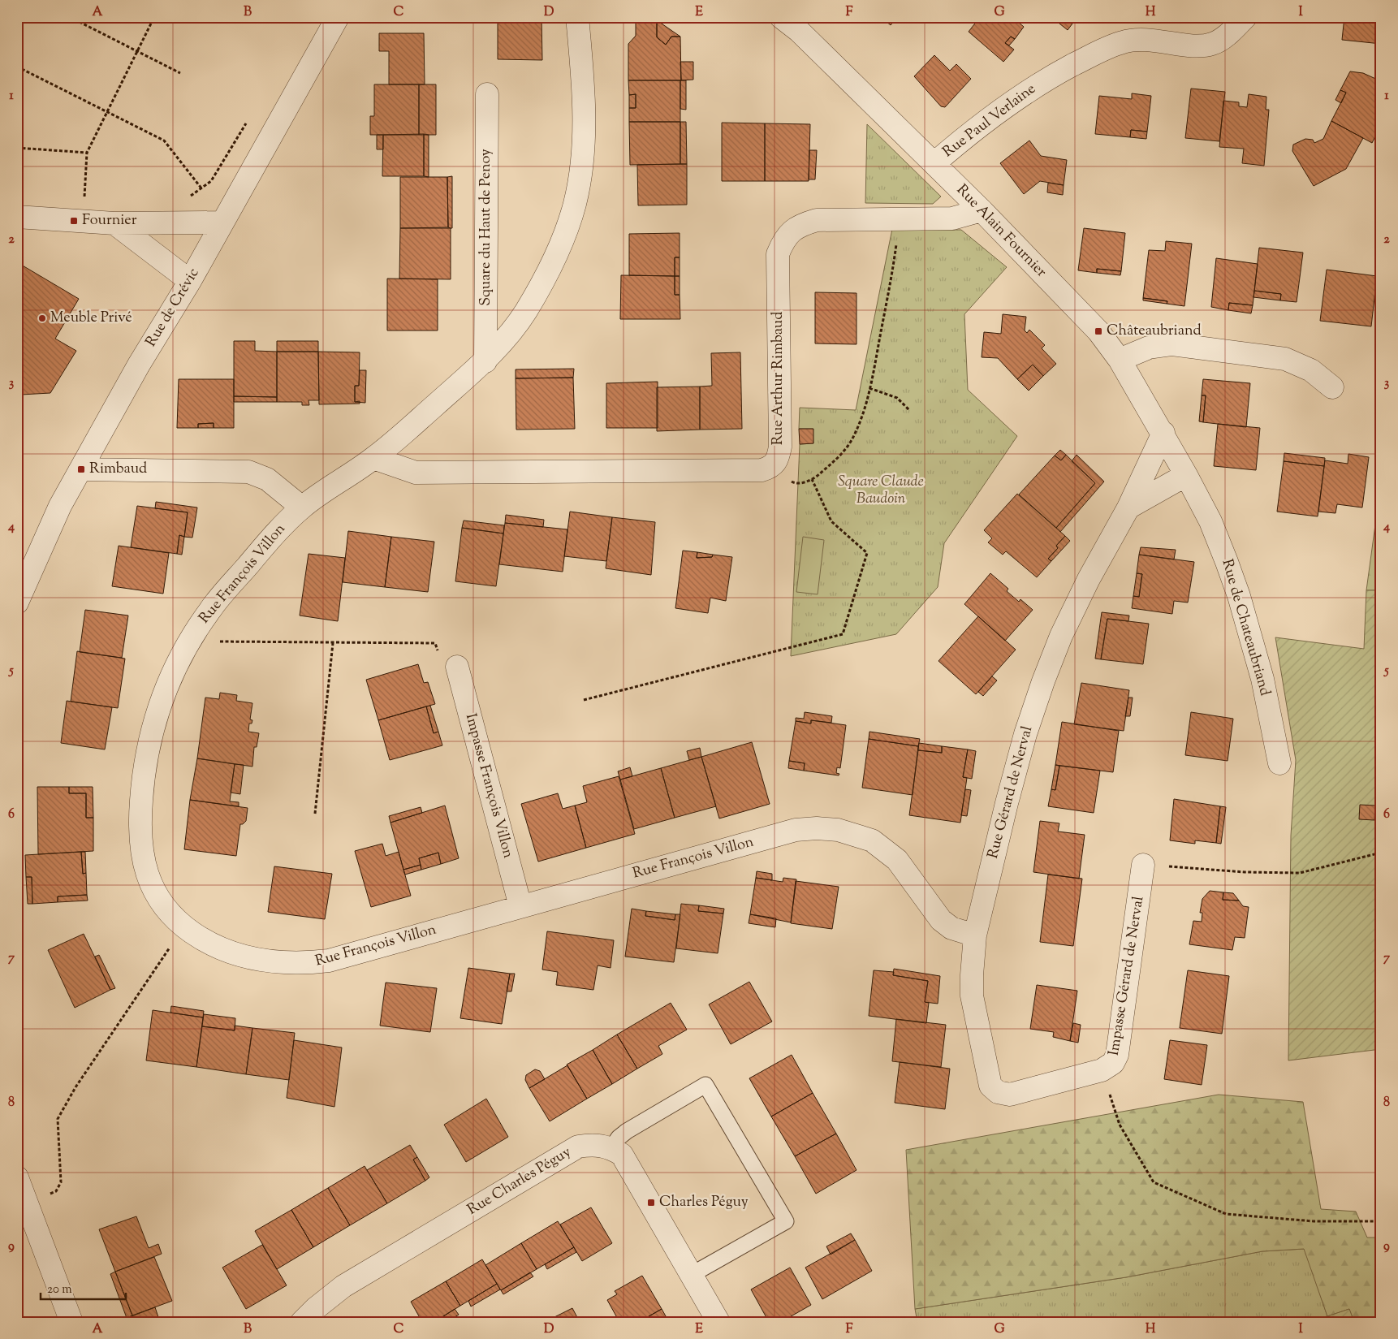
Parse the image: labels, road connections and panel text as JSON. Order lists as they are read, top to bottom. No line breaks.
{"streets":{"street":["Rue Paul Verlaine","Square du Haut de Penoy","Rue Alain Fournier","Rue de Crévic","Rue Arthur Rimbaud","Rue François Villon","Rue de Chateaubriand","Impasse François Villon","Rue Gérard de Nerval","Impasse Gérard de Nerval","Rue Charles Péguy"]},"crossings":[["Rue Paul Verlaine","Rue Alain Fournier"],["Square du Haut de Penoy","Rue François Villon"],["Rue Alain Fournier","Rue Arthur Rimbaud"],["Rue Alain Fournier","Rue de Chateaubriand"],["Rue Alain Fournier","Rue Gérard de Nerval"],["Rue Arthur Rimbaud","Rue François Villon"],["Rue François Villon","Impasse François Villon"],["Rue François Villon","Rue Gérard de Nerval"],["Rue Gérard de Nerval","Impasse Gérard de Nerval"]],"parks":["Square Claude Baudoin"],"places":{"transit":["Fournier","Châteaubriand","Rimbaud","Charles Péguy"],"other":["Meuble Privé"]},"scale_bar":"20 m","grid":{"columns":["A","B","C","D","E","F","G","H","I"],"rows":["1","2","3","4","5","6","7","8","9"]}}
